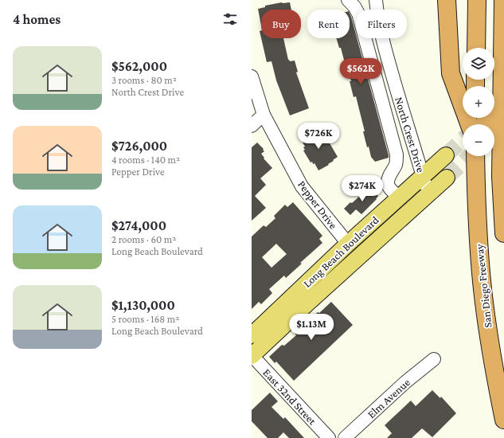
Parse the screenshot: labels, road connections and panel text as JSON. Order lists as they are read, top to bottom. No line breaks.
{"streets":{"highway":["San Diego Freeway"],"main road":["Long Beach Boulevard"],"street":["North Crest Drive","Pepper Drive","East 32nd Street","Elm Avenue"]},"crossings":[["North Crest Drive","Long Beach Boulevard"],["Pepper Drive","Long Beach Boulevard"],["Long Beach Boulevard","East 32nd Street"]],"page":{"heading":"4 homes","chip":["Buy","Rent","Filters"],"list":[{"name":"$562,000","note":"3 rooms · 80 m² · North Crest Drive"},{"name":"$726,000","note":"4 rooms · 140 m² · Pepper Drive"},{"name":"$274,000","note":"2 rooms · 60 m² · Long Beach Boulevard"},{"name":"$1,130,000","note":"5 rooms · 168 m² · Long Beach Boulevard"}],"map_buttons":["+","−"],"price":["$562K","$726K","$274K","$1.13M"]}}
